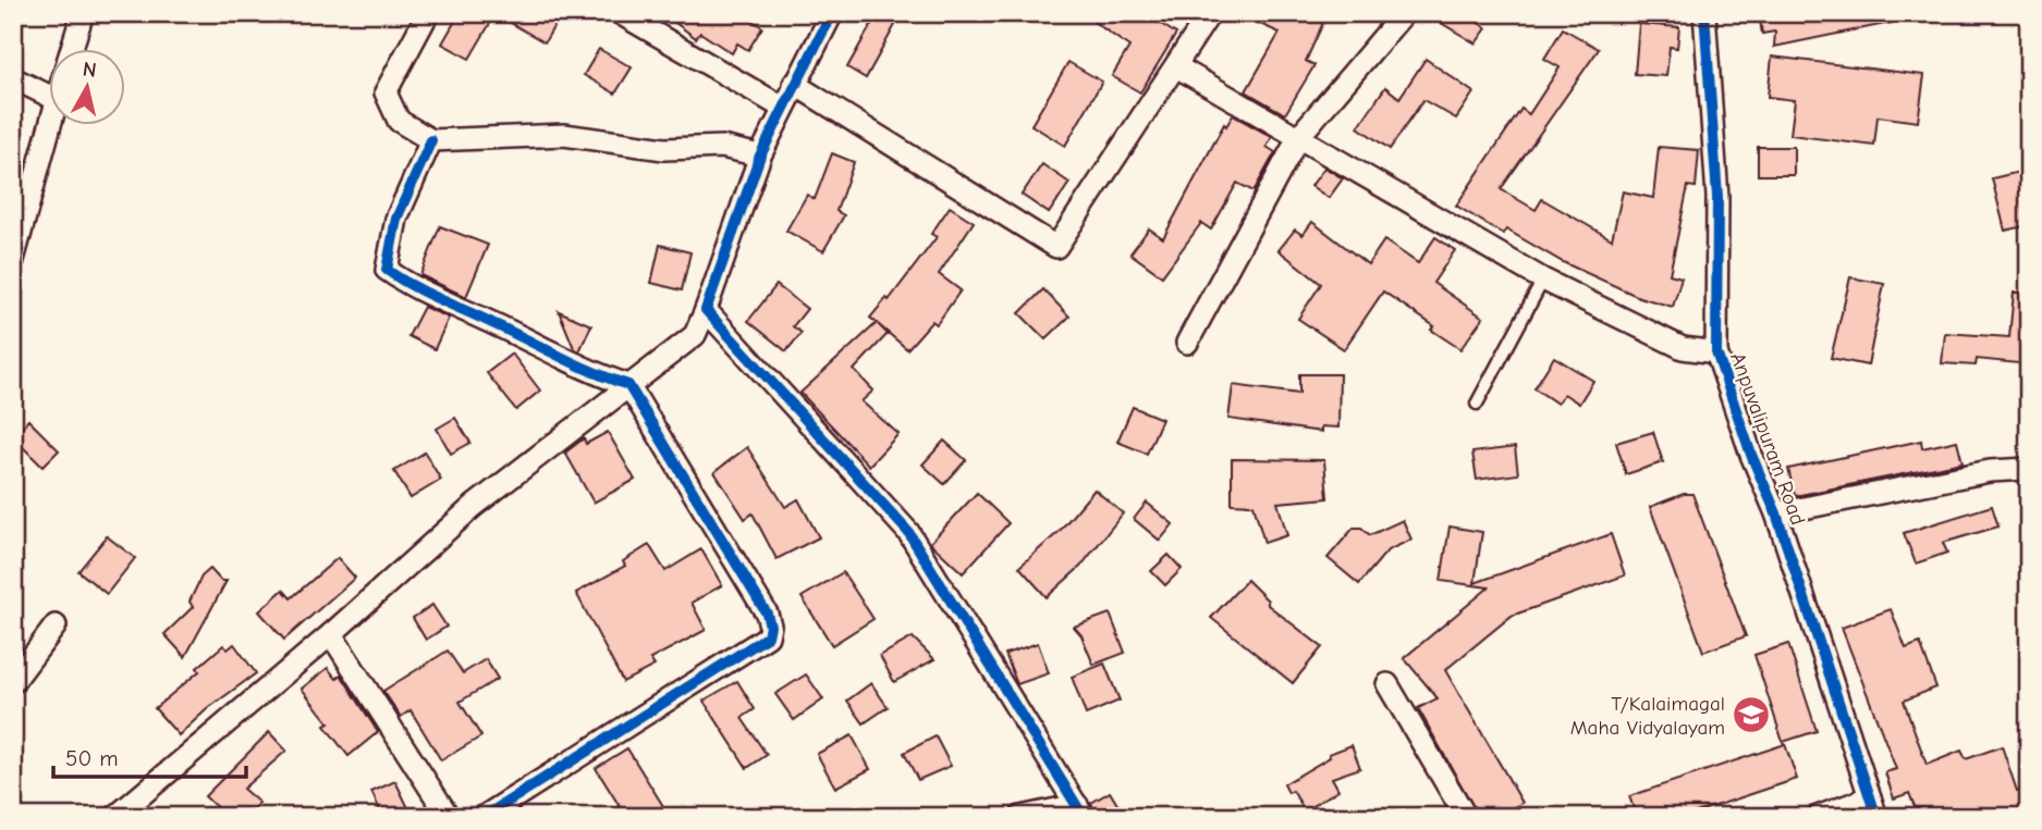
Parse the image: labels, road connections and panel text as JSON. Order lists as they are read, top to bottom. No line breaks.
{"streets":{"street":["Anpuvalipuram Road"]},"places":{"school or university":["T/Kalaimagal Maha Vidyalayam"]},"scale_bar":"50 m","north":"top"}
